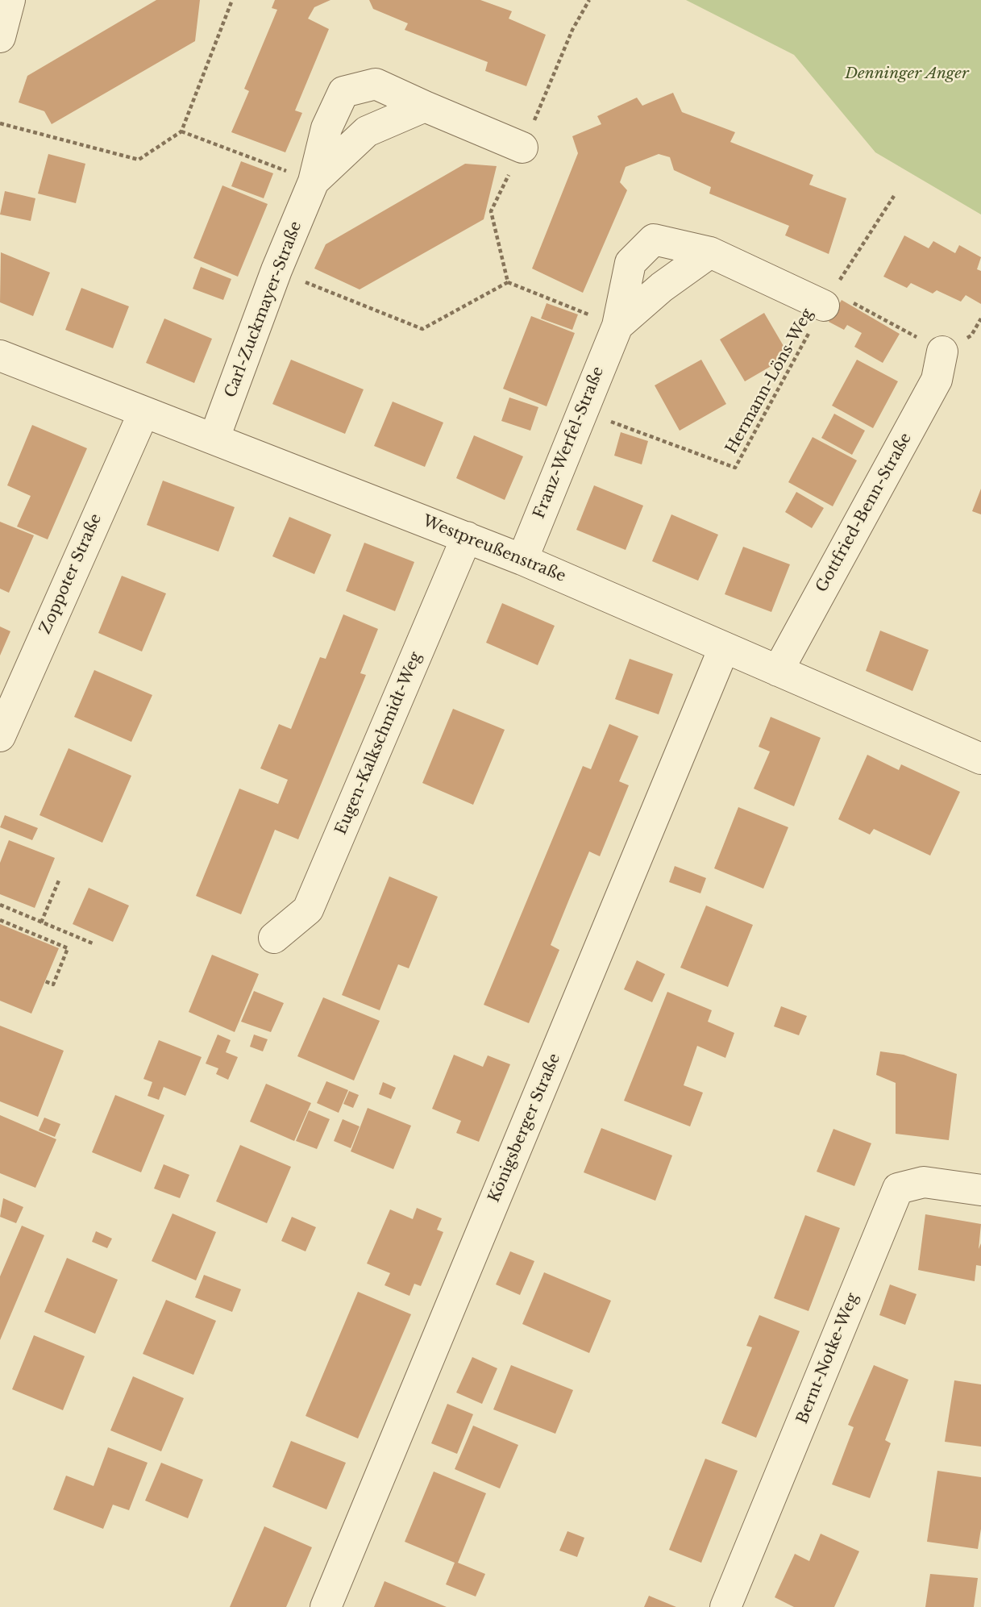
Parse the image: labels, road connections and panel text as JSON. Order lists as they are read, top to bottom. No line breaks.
{"streets":{"street":["Carl-Zuckmayer-Straße","Franz-Werfel-Straße","Gottfried-Benn-Straße","Westpreußenstraße","Zoppoter Straße","Eugen-Kalkschmidt-Weg","Königsberger Straße","Bernt-Notke-Weg"],"path":["Hermann-Löns-Weg"]},"crossings":[["Carl-Zuckmayer-Straße","Westpreußenstraße"],["Hermann-Löns-Weg","Franz-Werfel-Straße"],["Franz-Werfel-Straße","Westpreußenstraße"],["Gottfried-Benn-Straße","Westpreußenstraße"],["Westpreußenstraße","Zoppoter Straße"],["Westpreußenstraße","Eugen-Kalkschmidt-Weg"],["Westpreußenstraße","Königsberger Straße"]],"parks":["Denninger Anger"]}
